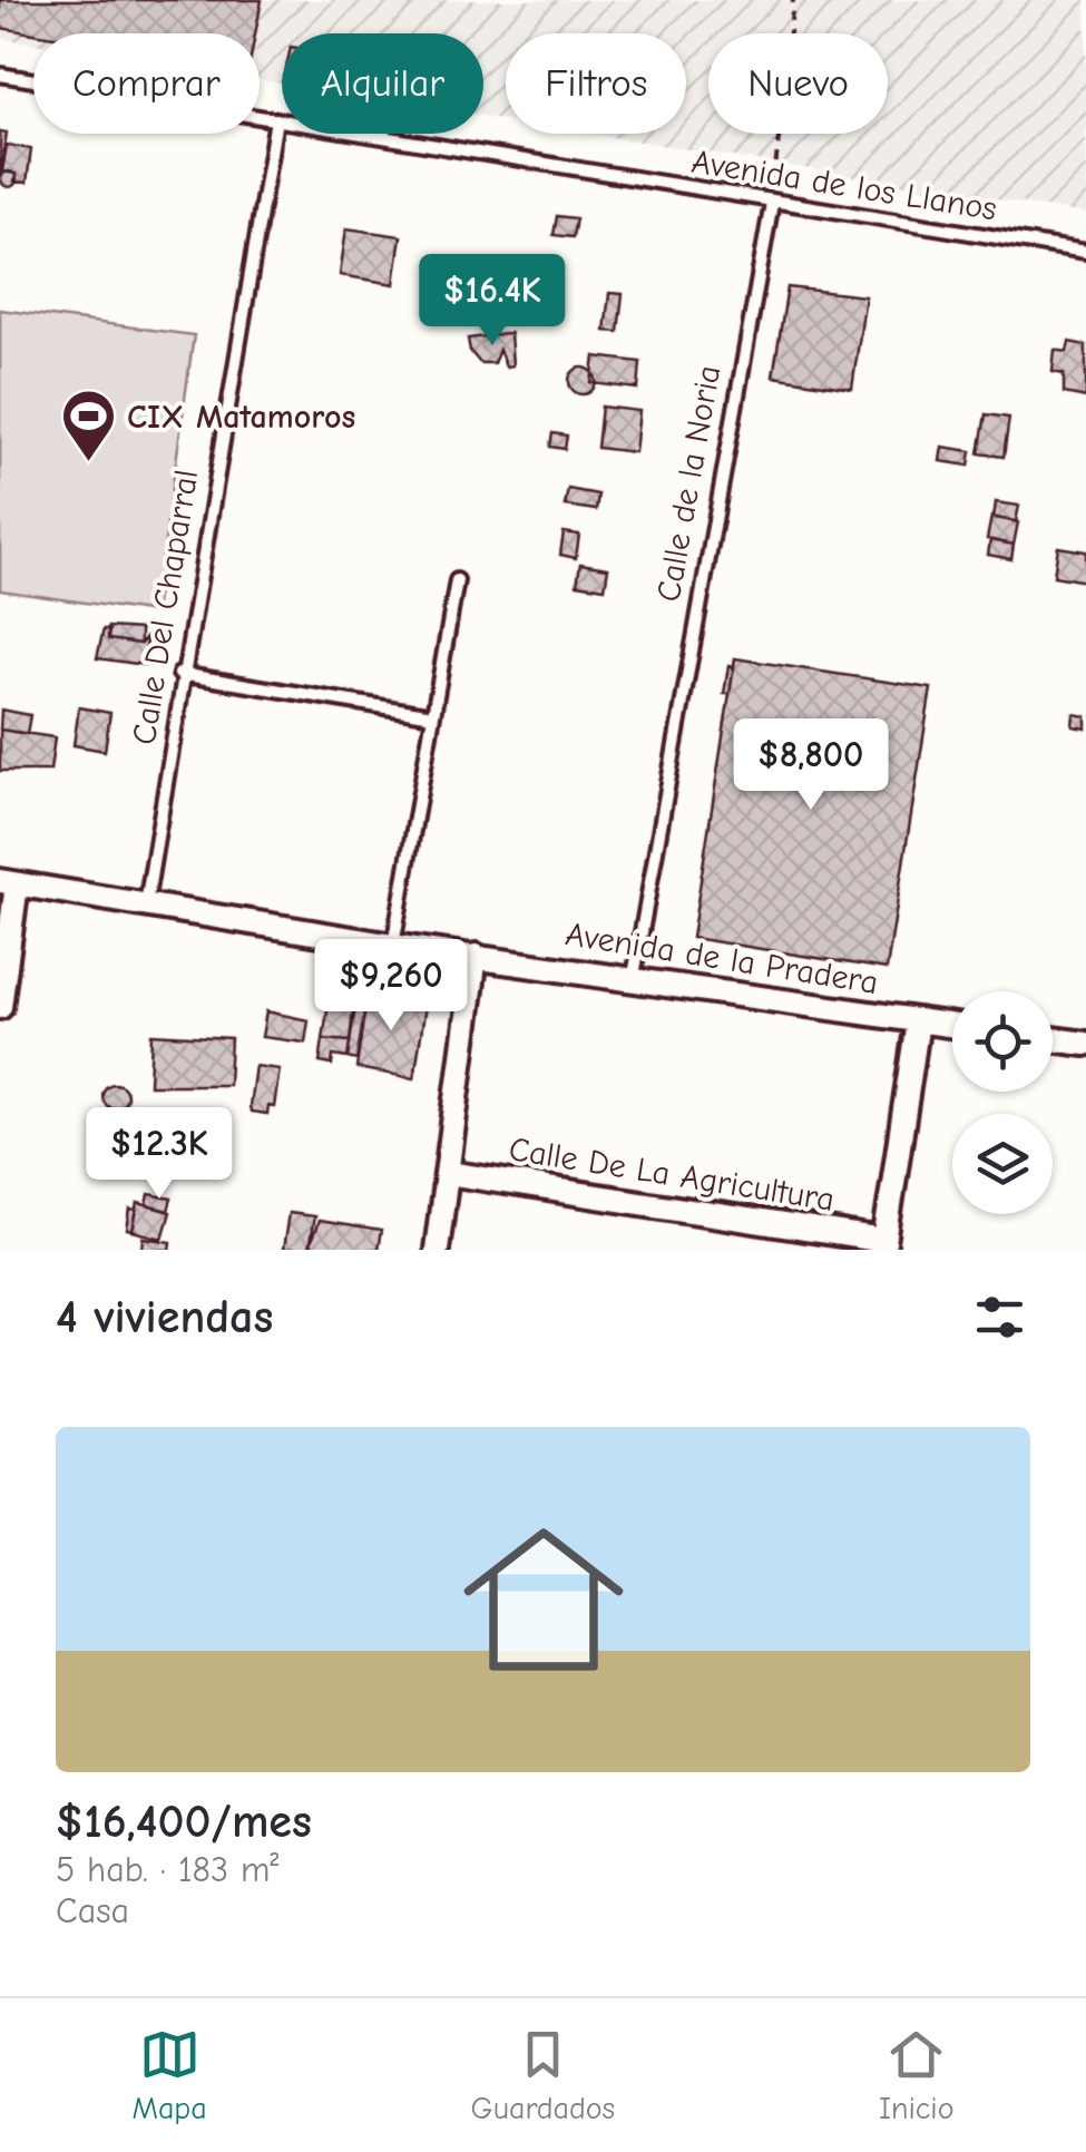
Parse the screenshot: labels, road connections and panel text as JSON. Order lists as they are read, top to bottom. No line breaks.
{"streets":{"street":["Avenida de la Pradera","Calle De La Agricultura"],"lane":["Avenida de los Llanos","Calle de la Noria","Calle Del Chaparral"]},"crossings":[["Avenida de los Llanos","Calle de la Noria"],["Avenida de los Llanos","Calle Del Chaparral"],["Calle de la Noria","Avenida de la Pradera"],["Calle Del Chaparral","Avenida de la Pradera"]],"places":{"sports":["CIX Matamoros"]},"page":{"chip":["Comprar","Alquilar","Filtros","Nuevo"],"price":["$16.4K","$8,800","$9,260","$12.3K"],"heading":"4 viviendas","list":[{"name":"$16,400/mes","note":"5 hab. · 183 m² · Casa"}],"tabs":["Mapa","Guardados","Inicio"]}}
